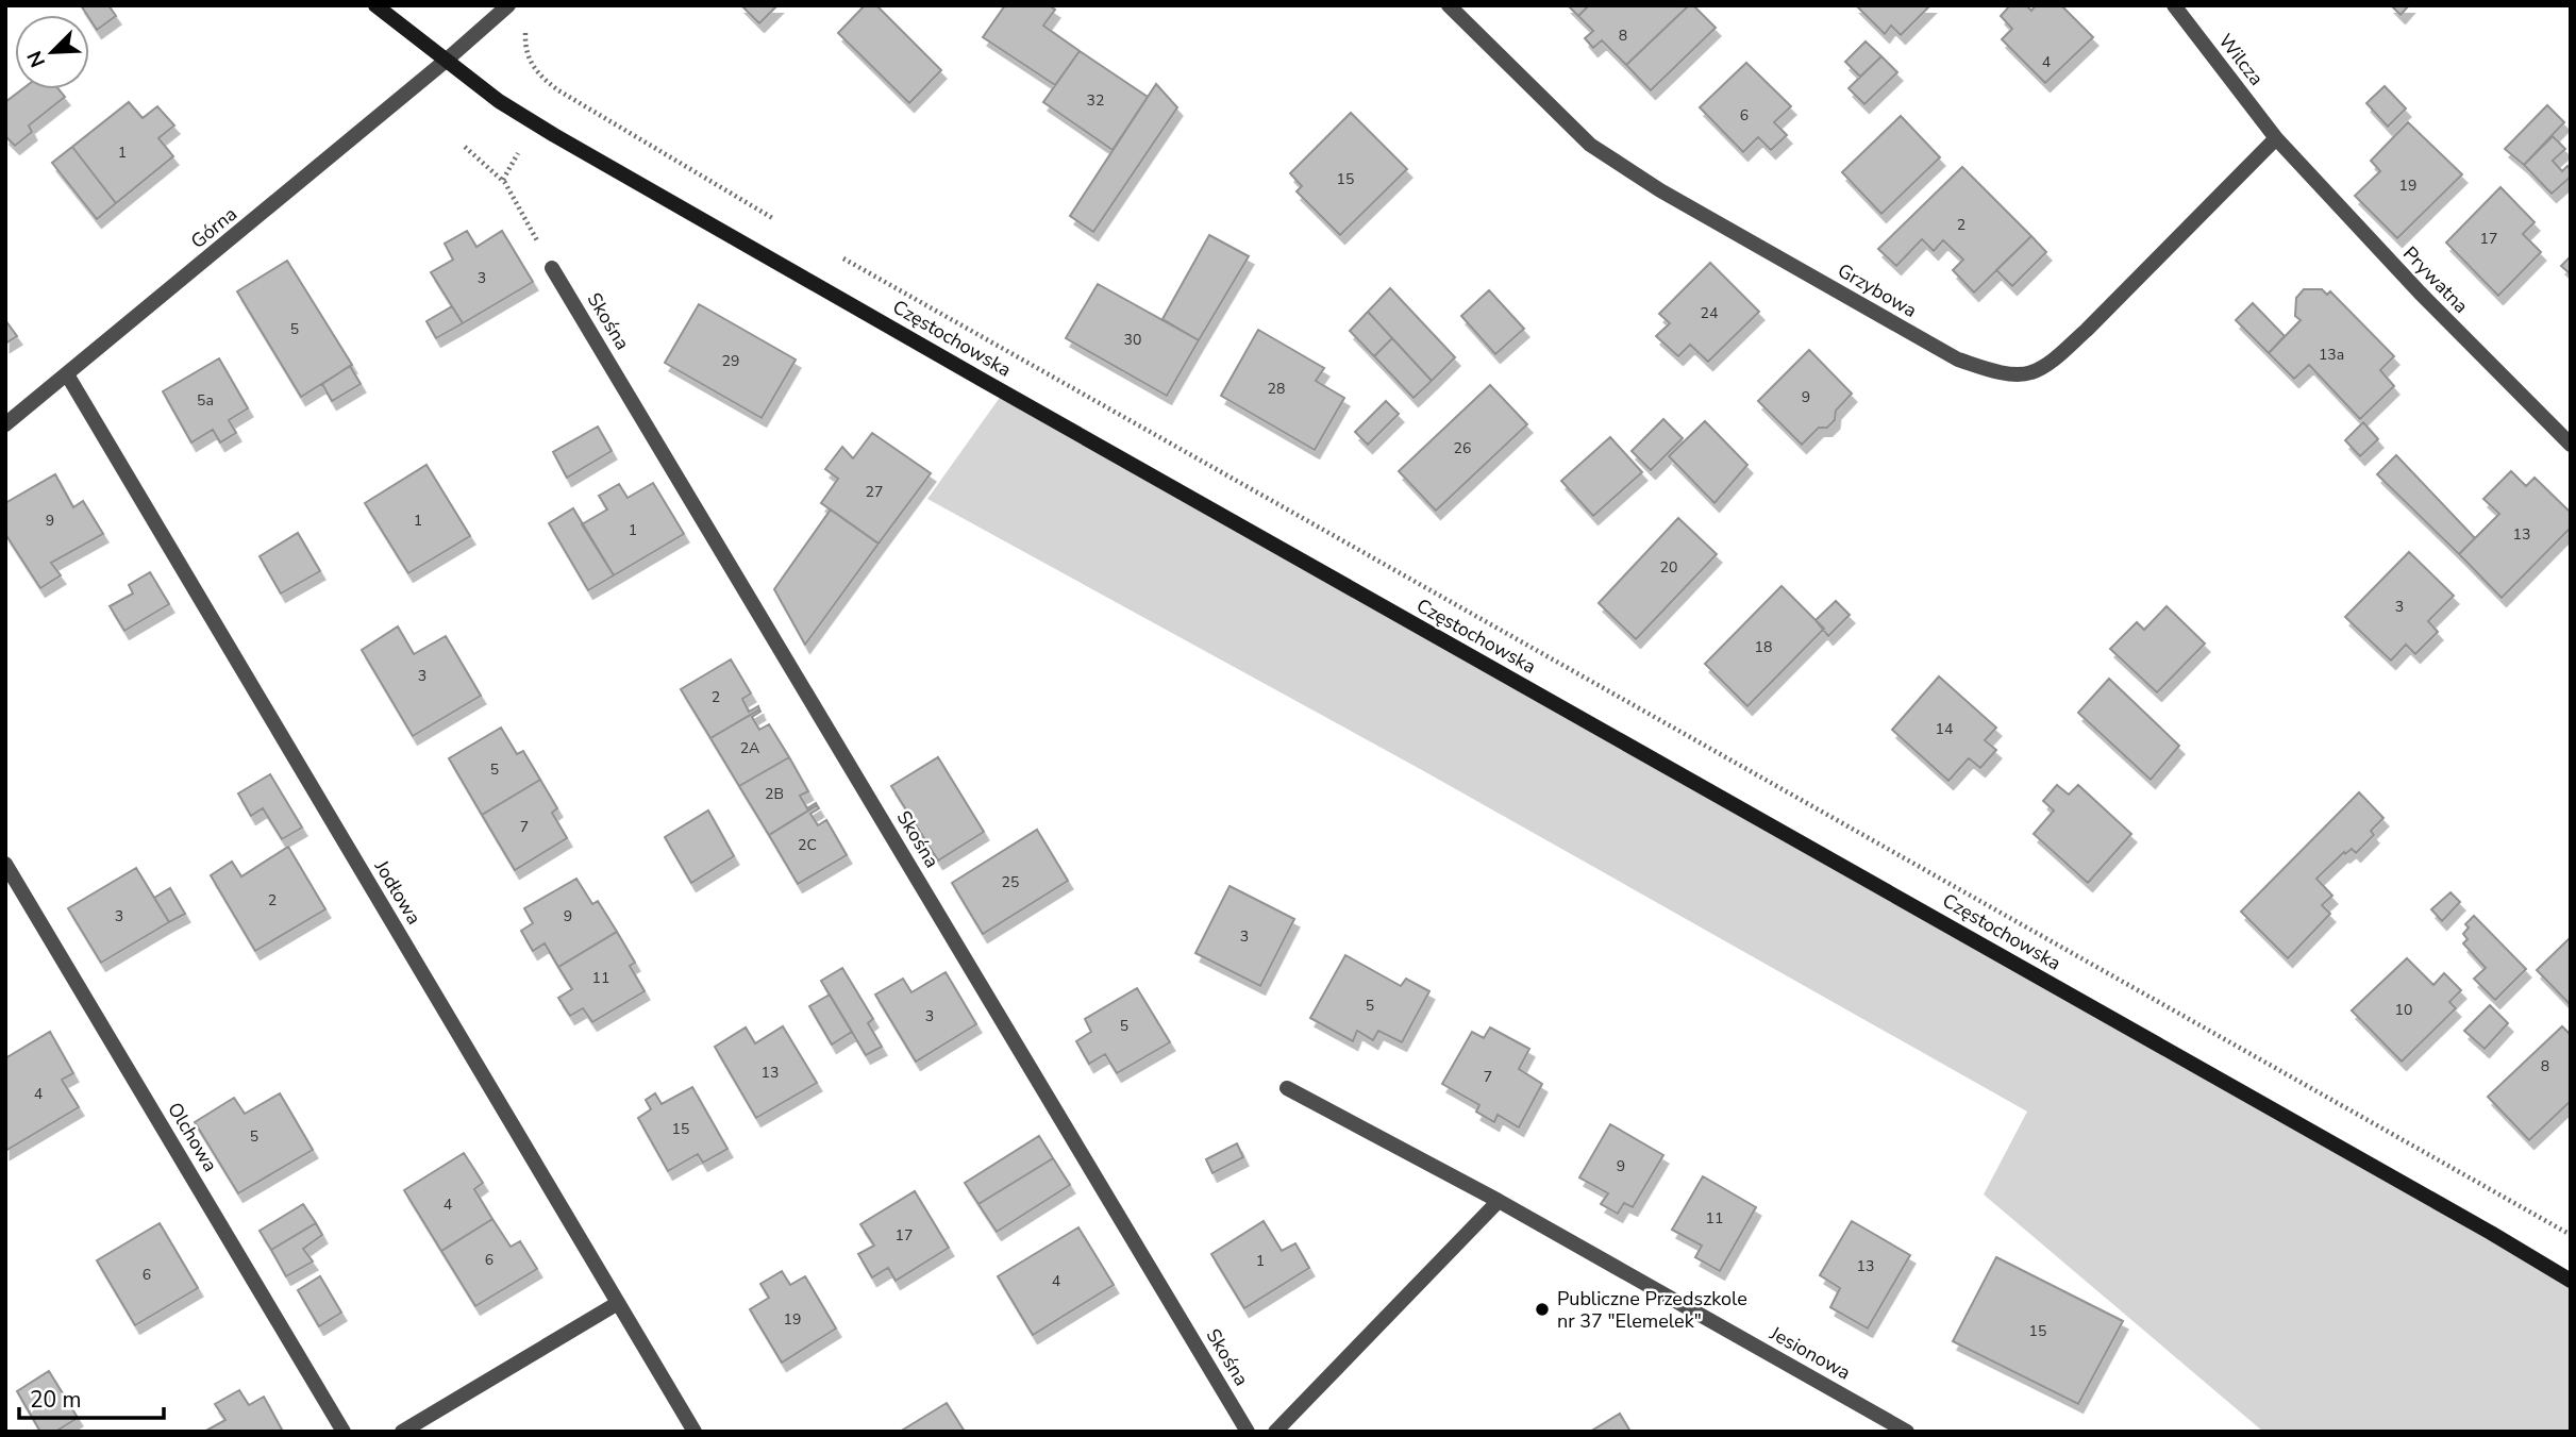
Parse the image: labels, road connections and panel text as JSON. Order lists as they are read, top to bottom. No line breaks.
{"streets":{"main road":["Częstochowska"],"street":["Wilcza","Górna","Prywatna","Grzybowa","Skośna","Jodłowa","Olchowa","Jesionowa"]},"crossings":[["Wilcza","Prywatna"],["Wilcza","Grzybowa"],["Górna","Częstochowska"],["Górna","Jodłowa"],["Prywatna","Grzybowa"]],"places":["Publiczne Przedszkole nr 37 \"Elemelek\""],"house_numbers":["8","4","32","6","1","15","19","2","17","3","24","5","30","13a","29","28","9","5a","26","27","9","1","1","13","20","3","18","3","2","14","2A","5","2B","7","2C","25","2","3","9","3","11","5","10","3","5","8","13","7","4","15","5","9","4","11","17","6","1","13","6","4","19","15"],"scale_bar":"20 m","north":"bottom left"}
